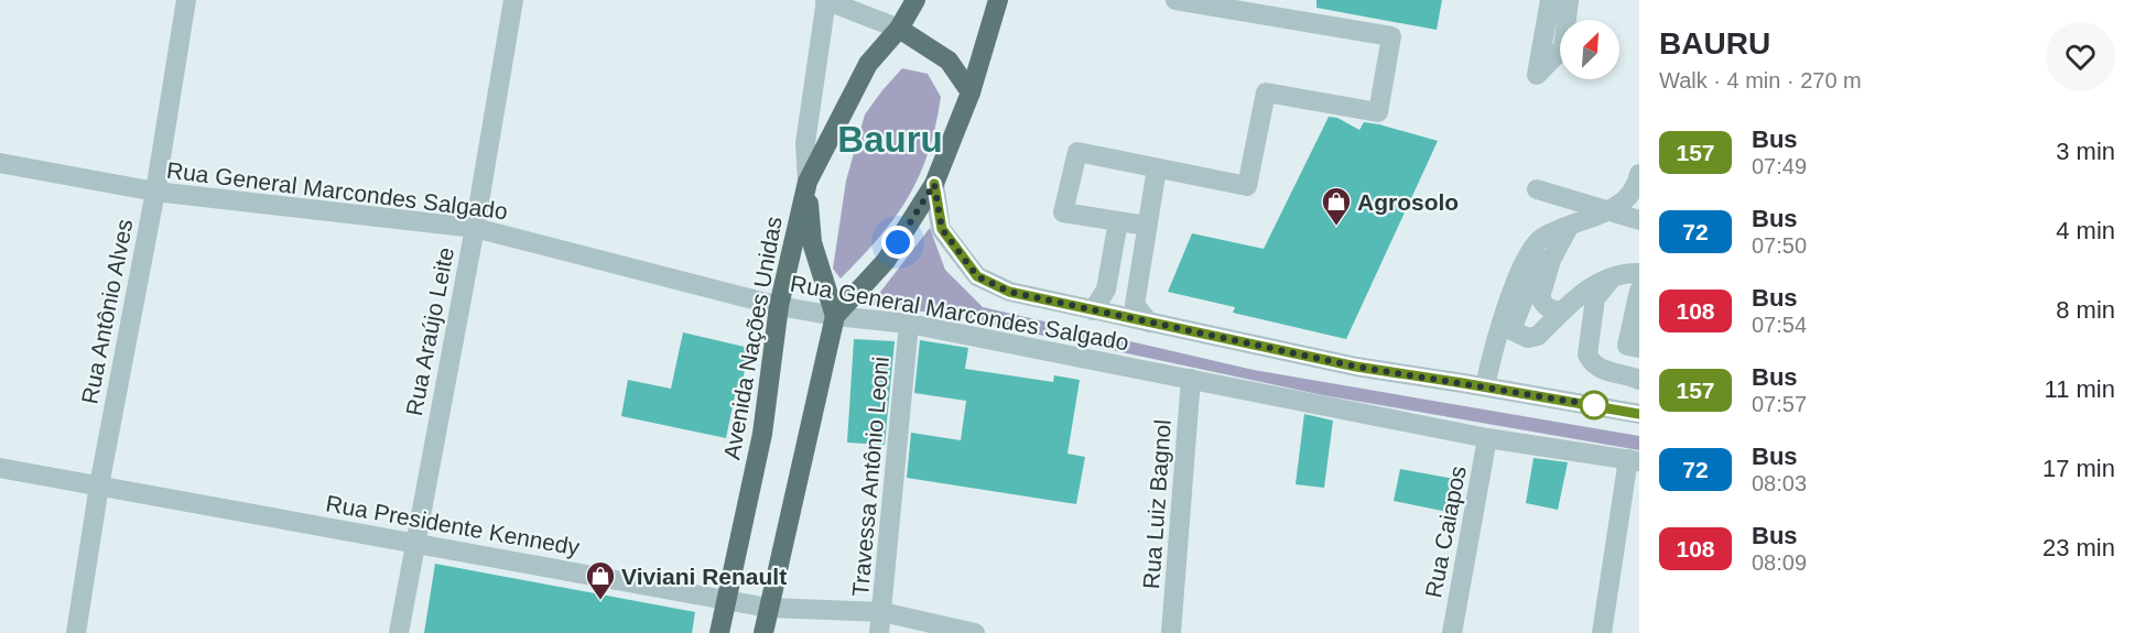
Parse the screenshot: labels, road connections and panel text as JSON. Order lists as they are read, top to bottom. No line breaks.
{"streets":{"main road":["Avenida Nações Unidas"],"street":["Rua General Marcondes Salgado","Rua Antônio Alves","Rua Araújo Leite","Travessa Antônio Leoni","Rua Luiz Bagnol","Rua Presidente Kennedy","Rua Caiapos"]},"crossings":[["Rua General Marcondes Salgado","Rua Antônio Alves"],["Rua General Marcondes Salgado","Rua Araújo Leite"],["Rua General Marcondes Salgado","Avenida Nações Unidas"],["Rua General Marcondes Salgado","Travessa Antônio Leoni"],["Rua General Marcondes Salgado","Rua Luiz Bagnol"],["Rua General Marcondes Salgado","Rua Caiapos"],["Rua Antônio Alves","Rua Presidente Kennedy"],["Rua Araújo Leite","Rua Presidente Kennedy"],["Avenida Nações Unidas","Rua Presidente Kennedy"],["Travessa Antônio Leoni","Rua Presidente Kennedy"]],"districts":["Bauru"],"places":{"shop":["Agrosolo","Viviani Renault"]},"lines":["bus line 157"],"north":"top right","page":{"heading":["BAURU","Walk · 4 min · 270 m"],"list":[{"mark":"157","name":"Bus","note":"07:49","value":"3 min"},{"mark":"72","name":"Bus","note":"07:50","value":"4 min"},{"mark":"108","name":"Bus","note":"07:54","value":"8 min"},{"mark":"157","name":"Bus","note":"07:57","value":"11 min"},{"mark":"72","name":"Bus","note":"08:03","value":"17 min"},{"mark":"108","name":"Bus","note":"08:09","value":"23 min"}]}}
